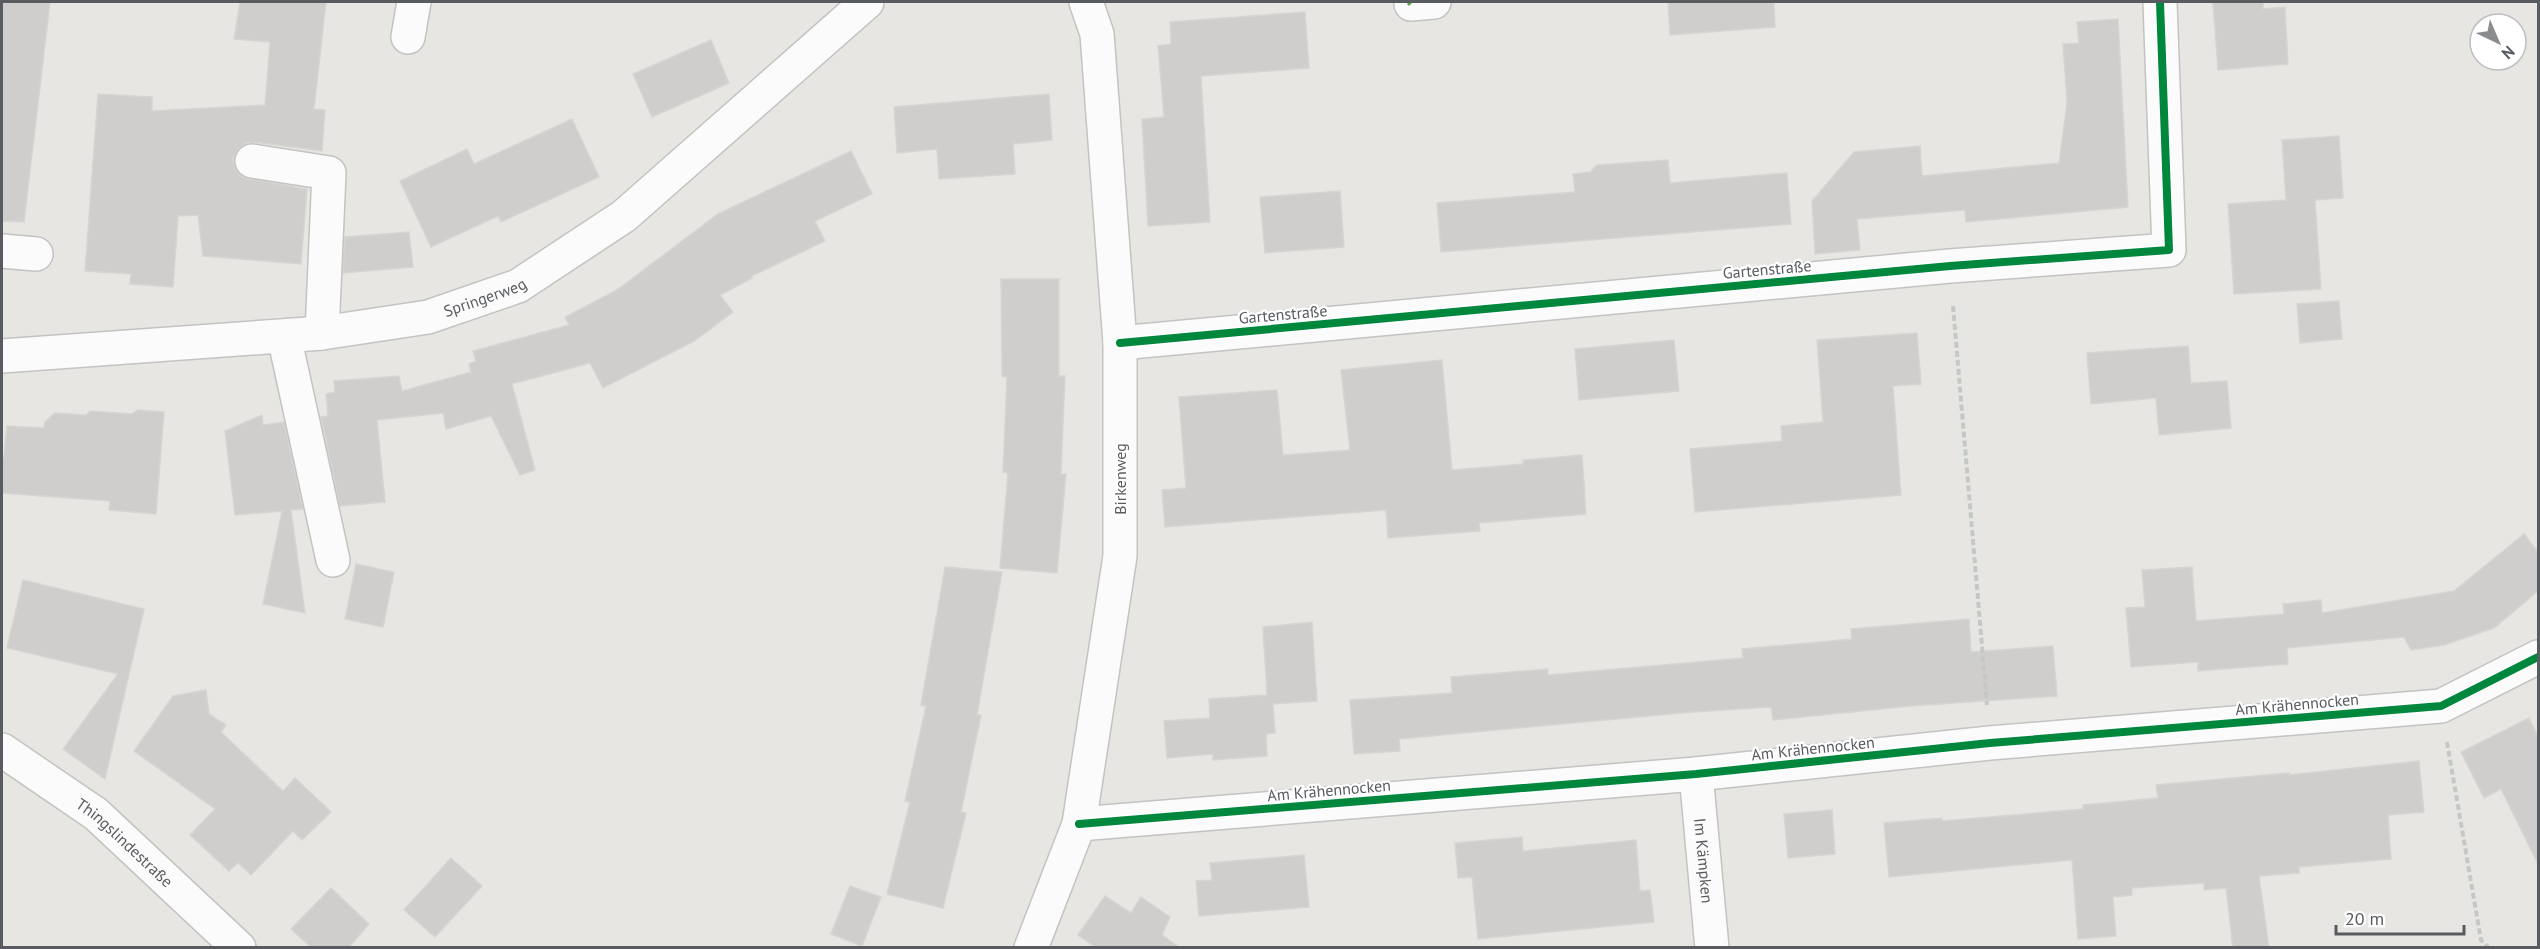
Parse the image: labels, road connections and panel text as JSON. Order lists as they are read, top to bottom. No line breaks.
{"streets":{"street":["Gartenstraße","Springerweg","Birkenweg","Am Krähennocken","Thingslindestraße","Im Kämpken"]},"crossings":[["Gartenstraße","Birkenweg"],["Birkenweg","Am Krähennocken"],["Am Krähennocken","Im Kämpken"]],"scale_bar":"20 m","north":"bottom right"}
